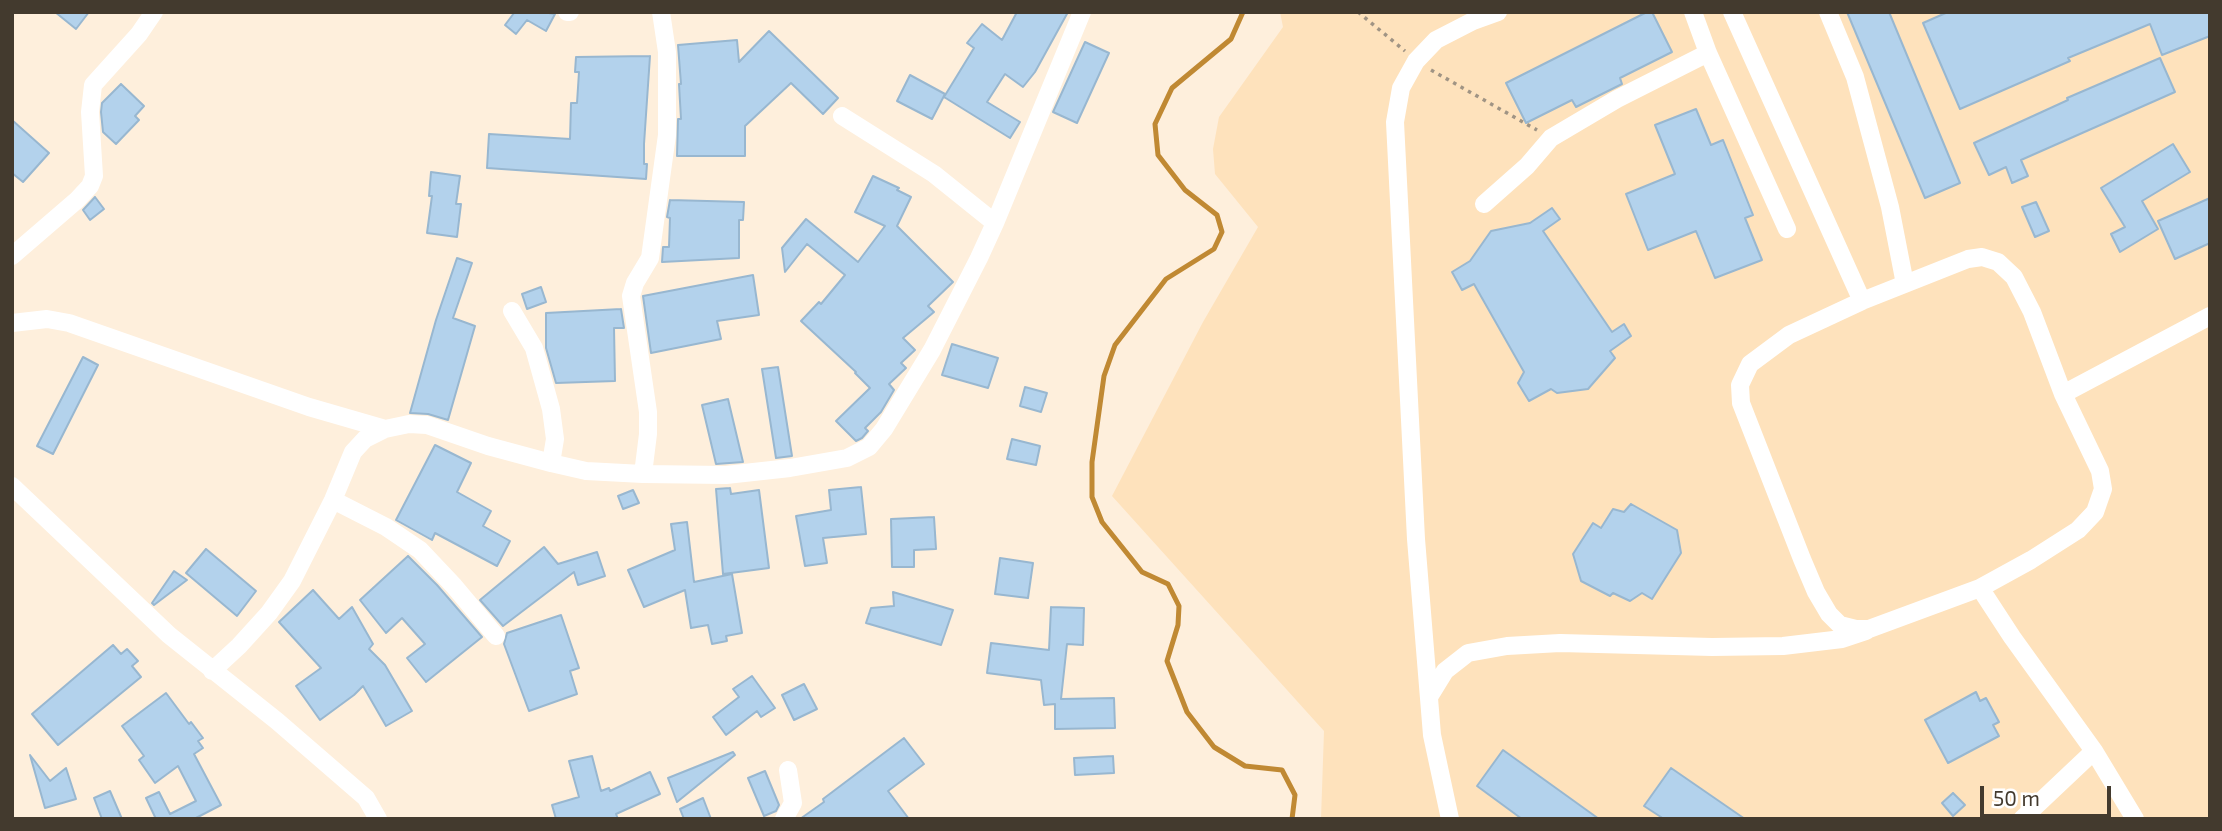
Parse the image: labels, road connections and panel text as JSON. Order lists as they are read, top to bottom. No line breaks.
{"scale_bar":"50 m"}
